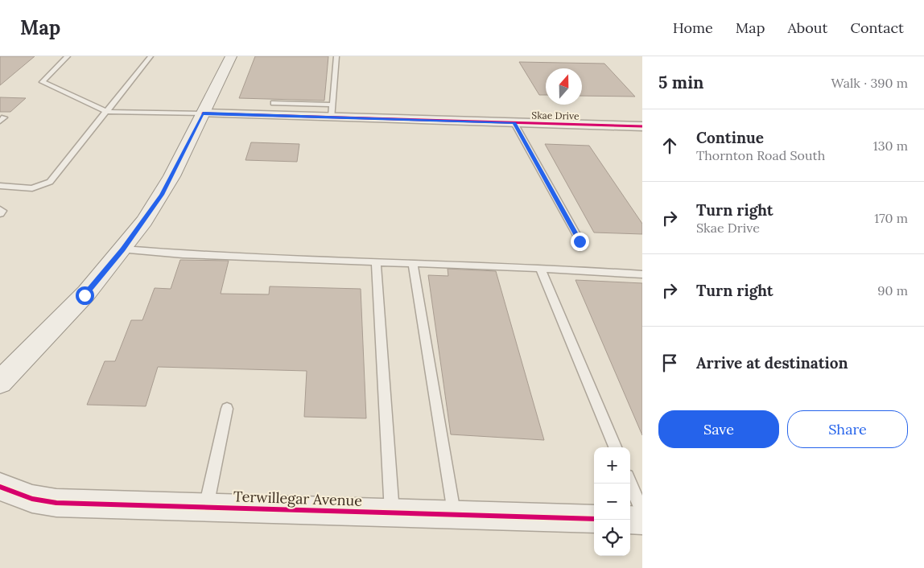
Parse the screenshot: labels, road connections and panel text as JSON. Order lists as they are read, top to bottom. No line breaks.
{"streets":{"street":["Skae Drive","Terwillegar Avenue"]},"north":"top","page":{"header":"Map","nav":["Home","Map","About","Contact"],"heading":["5 min","Walk · 390 m"],"list":[["Continue","Thornton Road South","130 m"],["Turn right","Skae Drive","170 m"],["Turn right","90 m"],"Arrive at destination"],"buttons":["Save","Share"],"map_buttons":["+","−"]}}
